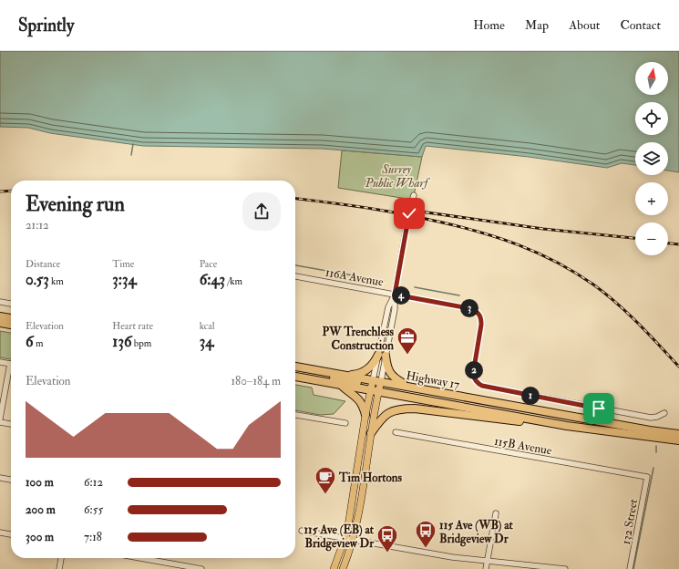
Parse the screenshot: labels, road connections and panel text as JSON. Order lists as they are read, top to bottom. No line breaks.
{"streets":{"highway":["Highway 17"],"street":["116A Avenue","115B Avenue","132 Street"]},"crossings":[["115B Avenue","132 Street"]],"parks":["Surrey Public Wharf"],"places":{"office":["PW Trenchless Construction"],"cafe":["Tim Hortons"],"bus stop":["115 Ave (WB) at Bridgeview Dr","115 Ave (EB) at Bridgeview Dr"]},"north":"top","page":{"header":"Sprintly","nav":["Home","Map","About","Contact"],"map_buttons":["+","−"],"heading":["Evening run","21:12"],"stats":[["Distance","0.53 km"],["Time","3:34"],["Pace","6:43 /km"],["Elevation","6 m"],["Heart rate","136 bpm"],["kcal","34"]],"pins":["4","3","2","1"],"chart":["Elevation","180–184 m"],"list":[{"name":"100 m","note":"6:12"},{"name":"200 m","note":"6:55"},{"name":"300 m","note":"7:18"}]}}
